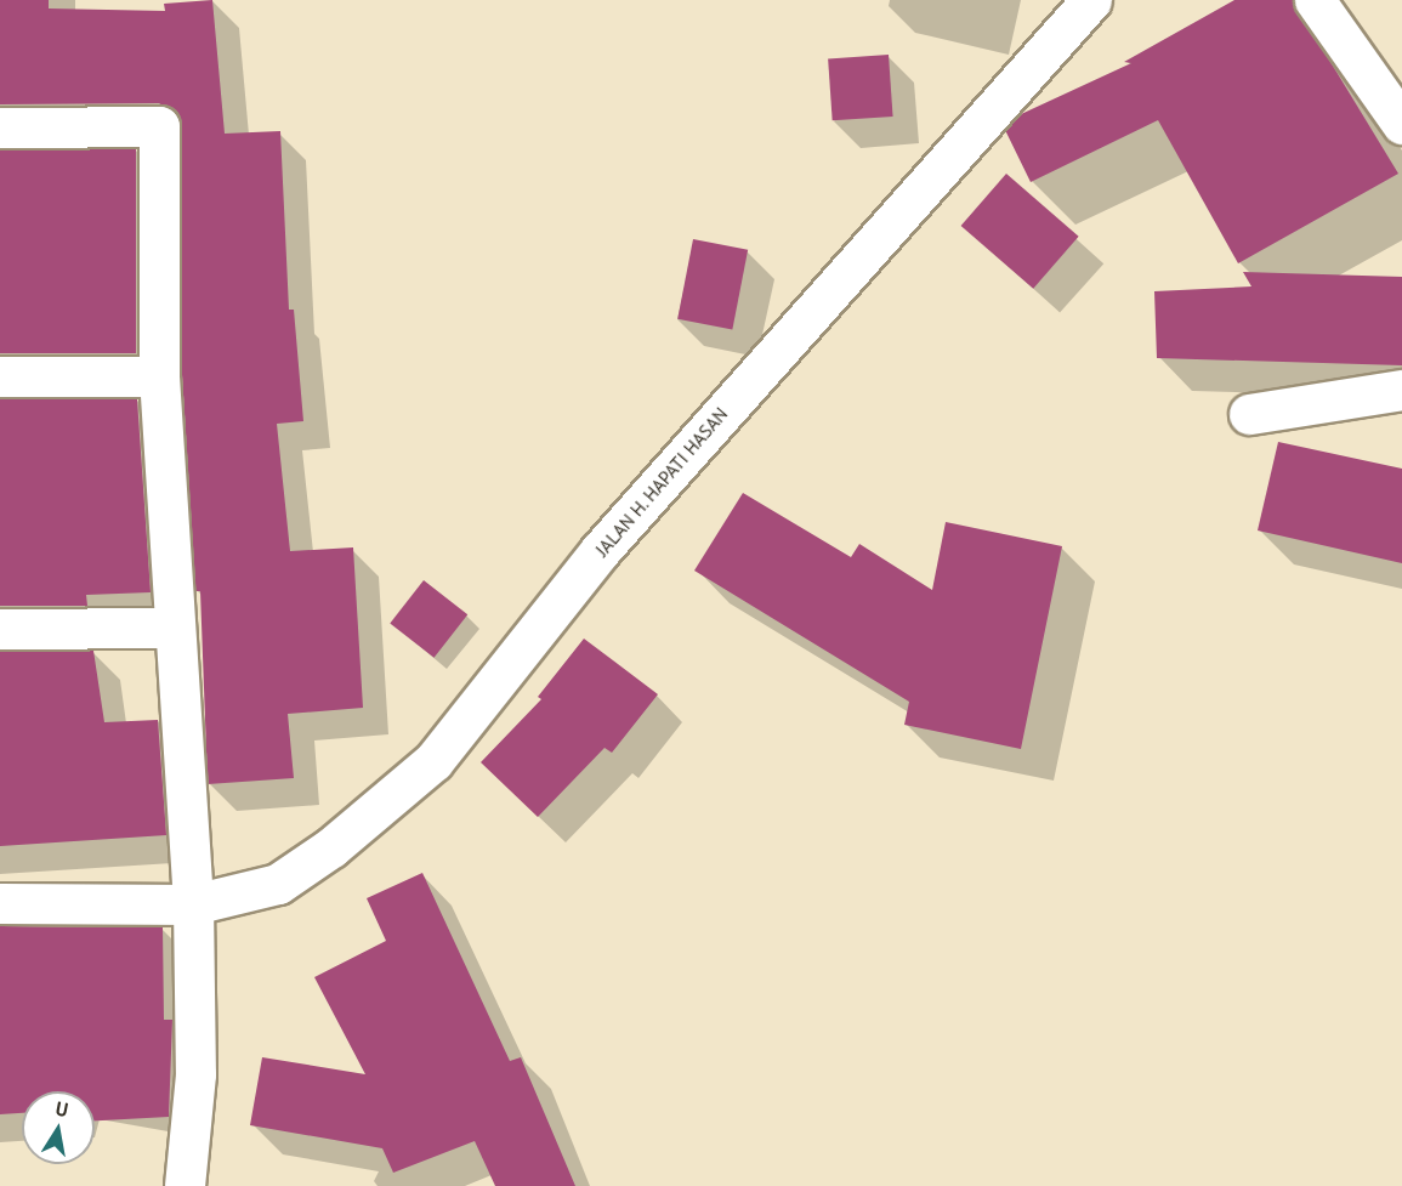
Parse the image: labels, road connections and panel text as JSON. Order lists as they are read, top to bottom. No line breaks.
{"streets":{"street":["JALAN H. HAPATI HASAN"]},"north":"top"}
